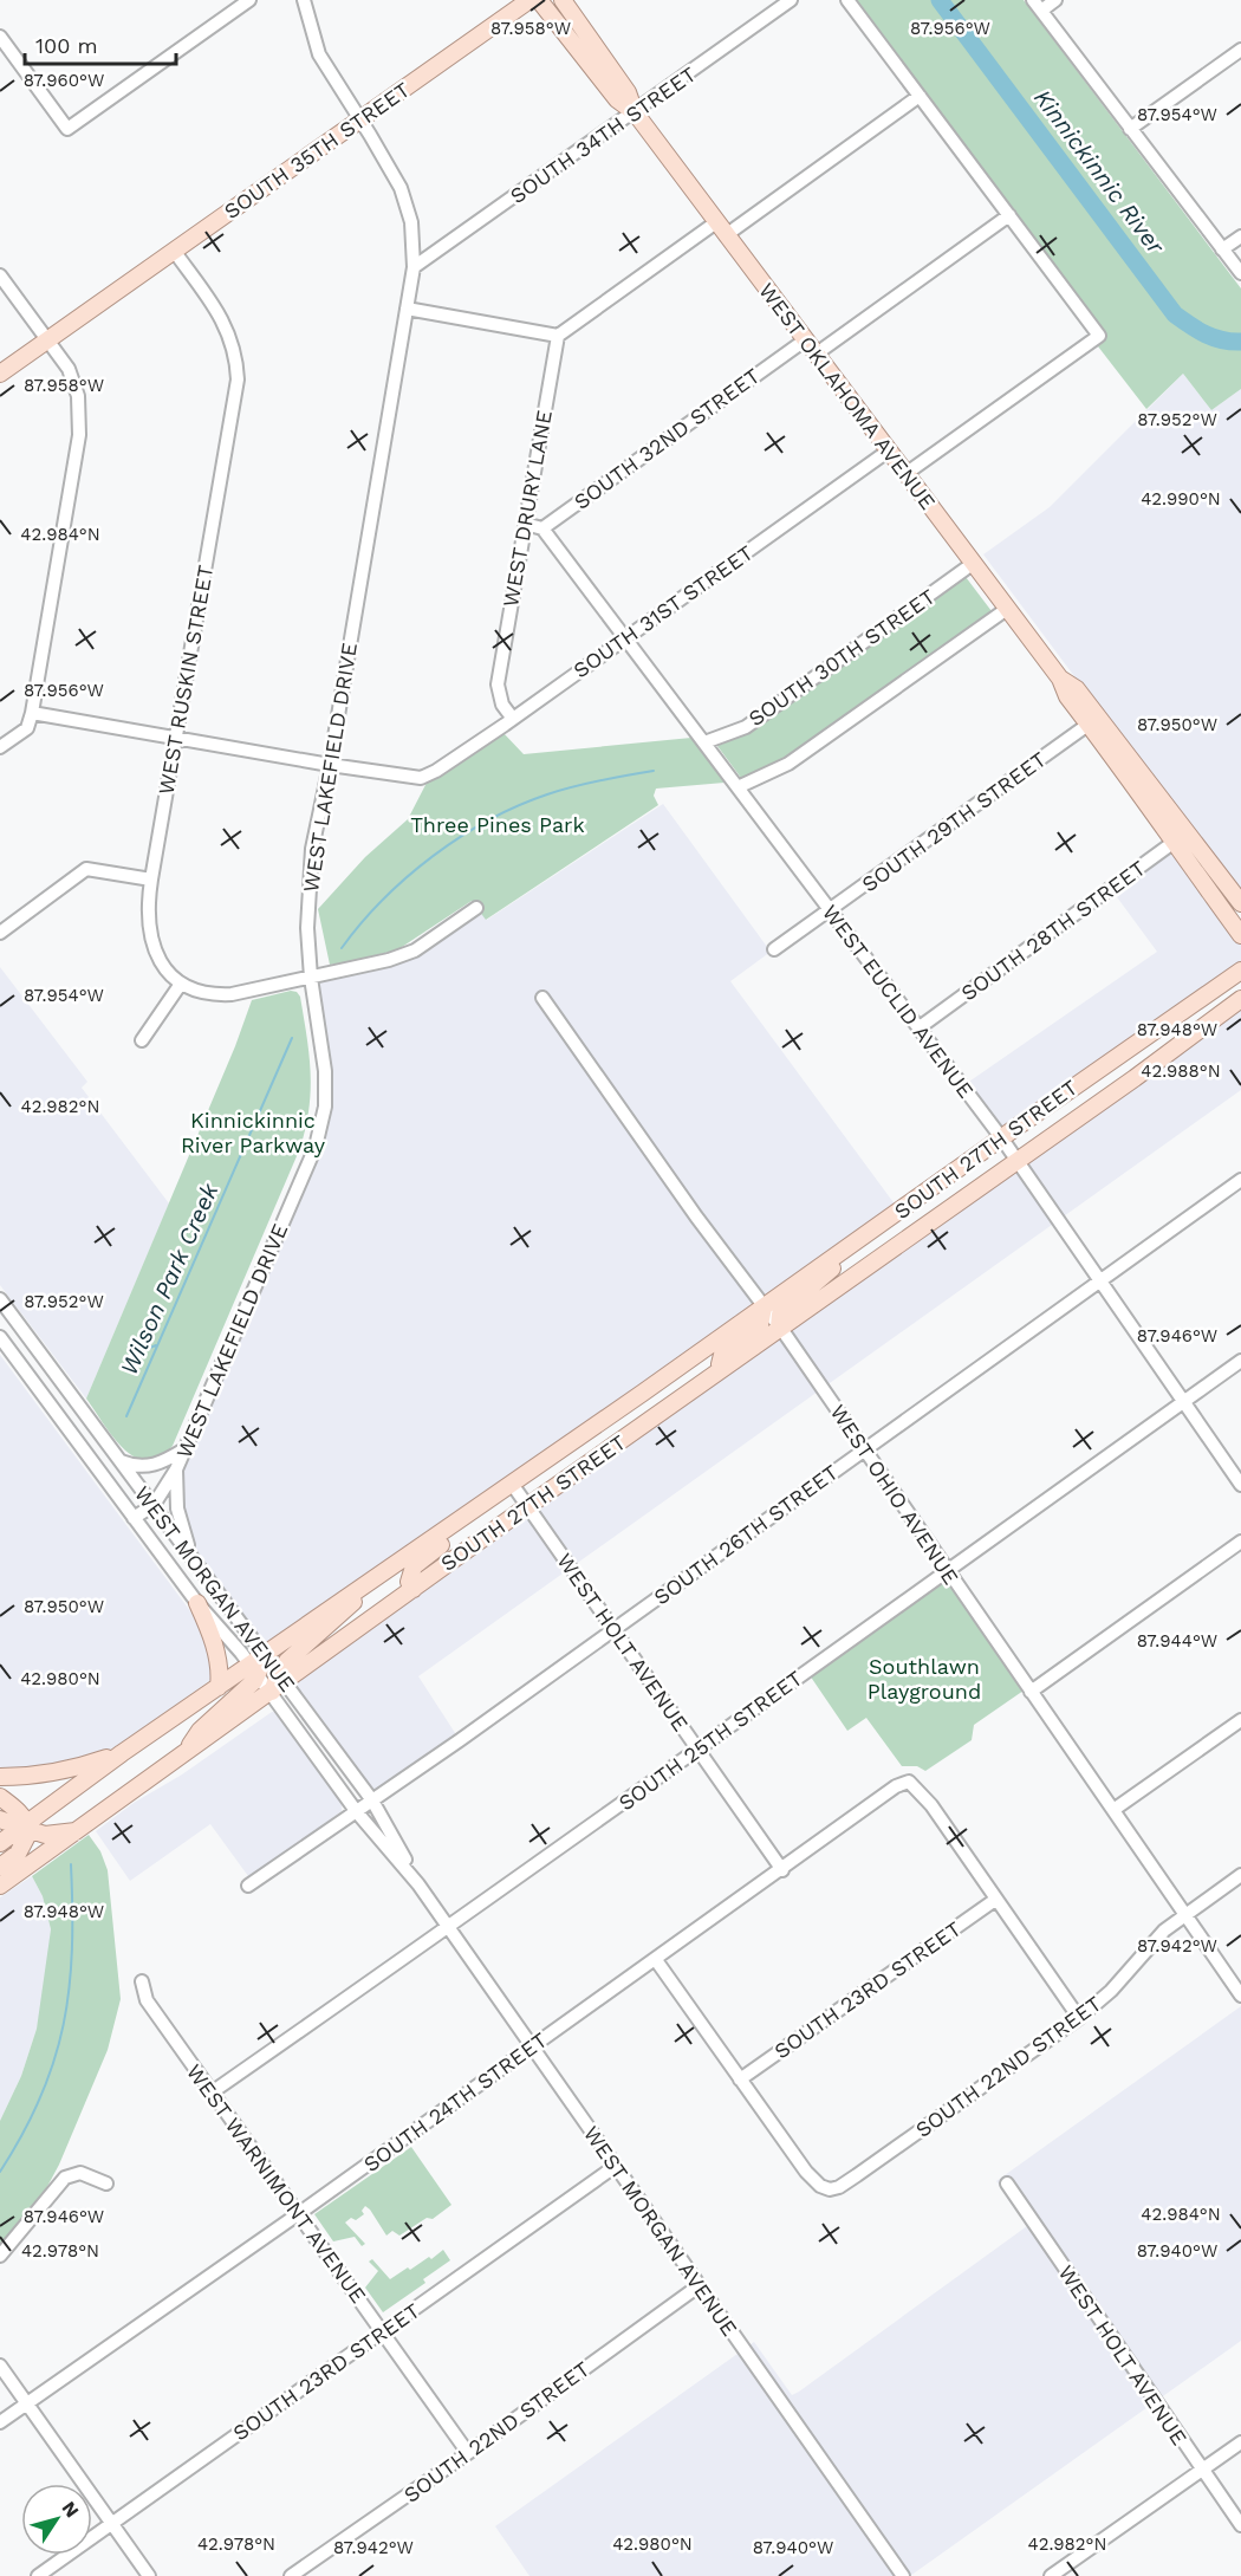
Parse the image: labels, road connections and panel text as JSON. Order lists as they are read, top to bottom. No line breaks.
{"streets":{"main road":["SOUTH 35TH STREET","WEST OKLAHOMA AVENUE","SOUTH 27TH STREET"],"street":["SOUTH 34TH STREET","SOUTH 32ND STREET","WEST DRURY LANE","SOUTH 31ST STREET","SOUTH 30TH STREET","WEST RUSKIN STREET","WEST LAKEFIELD DRIVE","SOUTH 29TH STREET","SOUTH 28TH STREET","WEST EUCLID AVENUE","WEST OHIO AVENUE","SOUTH 26TH STREET","WEST MORGAN AVENUE","WEST HOLT AVENUE","SOUTH 25TH STREET","SOUTH 23RD STREET","SOUTH 22ND STREET","SOUTH 24TH STREET","WEST WARNIMONT AVENUE"]},"crossings":[["SOUTH 34TH STREET","WEST OKLAHOMA AVENUE"],["SOUTH 34TH STREET","WEST LAKEFIELD DRIVE"],["SOUTH 35TH STREET","WEST RUSKIN STREET"],["SOUTH 35TH STREET","WEST LAKEFIELD DRIVE"],["WEST OKLAHOMA AVENUE","SOUTH 32ND STREET"],["WEST OKLAHOMA AVENUE","SOUTH 31ST STREET"],["WEST OKLAHOMA AVENUE","SOUTH 30TH STREET"],["WEST OKLAHOMA AVENUE","SOUTH 29TH STREET"],["WEST OKLAHOMA AVENUE","SOUTH 28TH STREET"],["SOUTH 32ND STREET","WEST EUCLID AVENUE"],["WEST DRURY LANE","SOUTH 31ST STREET"],["SOUTH 31ST STREET","WEST LAKEFIELD DRIVE"],["SOUTH 31ST STREET","WEST EUCLID AVENUE"],["SOUTH 30TH STREET","WEST EUCLID AVENUE"],["WEST RUSKIN STREET","WEST LAKEFIELD DRIVE"],["WEST LAKEFIELD DRIVE","WEST MORGAN AVENUE"],["SOUTH 29TH STREET","WEST EUCLID AVENUE"],["SOUTH 28TH STREET","WEST EUCLID AVENUE"],["WEST EUCLID AVENUE","SOUTH 27TH STREET"],["WEST EUCLID AVENUE","SOUTH 26TH STREET"],["WEST EUCLID AVENUE","SOUTH 25TH STREET"],["SOUTH 27TH STREET","WEST OHIO AVENUE"],["SOUTH 27TH STREET","WEST MORGAN AVENUE"],["SOUTH 27TH STREET","WEST HOLT AVENUE"],["WEST OHIO AVENUE","SOUTH 26TH STREET"],["WEST OHIO AVENUE","SOUTH 25TH STREET"],["WEST OHIO AVENUE","SOUTH 22ND STREET"],["SOUTH 26TH STREET","WEST MORGAN AVENUE"],["SOUTH 26TH STREET","WEST HOLT AVENUE"],["WEST MORGAN AVENUE","SOUTH 25TH STREET"],["WEST MORGAN AVENUE","SOUTH 23RD STREET"],["WEST MORGAN AVENUE","SOUTH 22ND STREET"],["WEST MORGAN AVENUE","SOUTH 24TH STREET"],["WEST HOLT AVENUE","SOUTH 25TH STREET"],["WEST HOLT AVENUE","SOUTH 24TH STREET"],["SOUTH 25TH STREET","WEST WARNIMONT AVENUE"],["SOUTH 23RD STREET","SOUTH 22ND STREET"],["SOUTH 23RD STREET","SOUTH 24TH STREET"],["SOUTH 23RD STREET","WEST WARNIMONT AVENUE"],["SOUTH 22ND STREET","WEST WARNIMONT AVENUE"],["SOUTH 24TH STREET","WEST WARNIMONT AVENUE"]],"water":["Kinnickinnic River","Wilson Park Creek"],"parks":["Three Pines Park","Kinnickinnic River Parkway","Southlawn Playground"],"scale_bar":"100 m","north":"top right","coordinates":["87.956°W","87.958°W","87.960°W","87.954°W","87.952°W","42.990°N","42.984°N","87.950°W","87.948°W","42.988°N","42.982°N","87.946°W","87.944°W","42.980°N","87.942°W","87.940°W","42.978°N"]}
